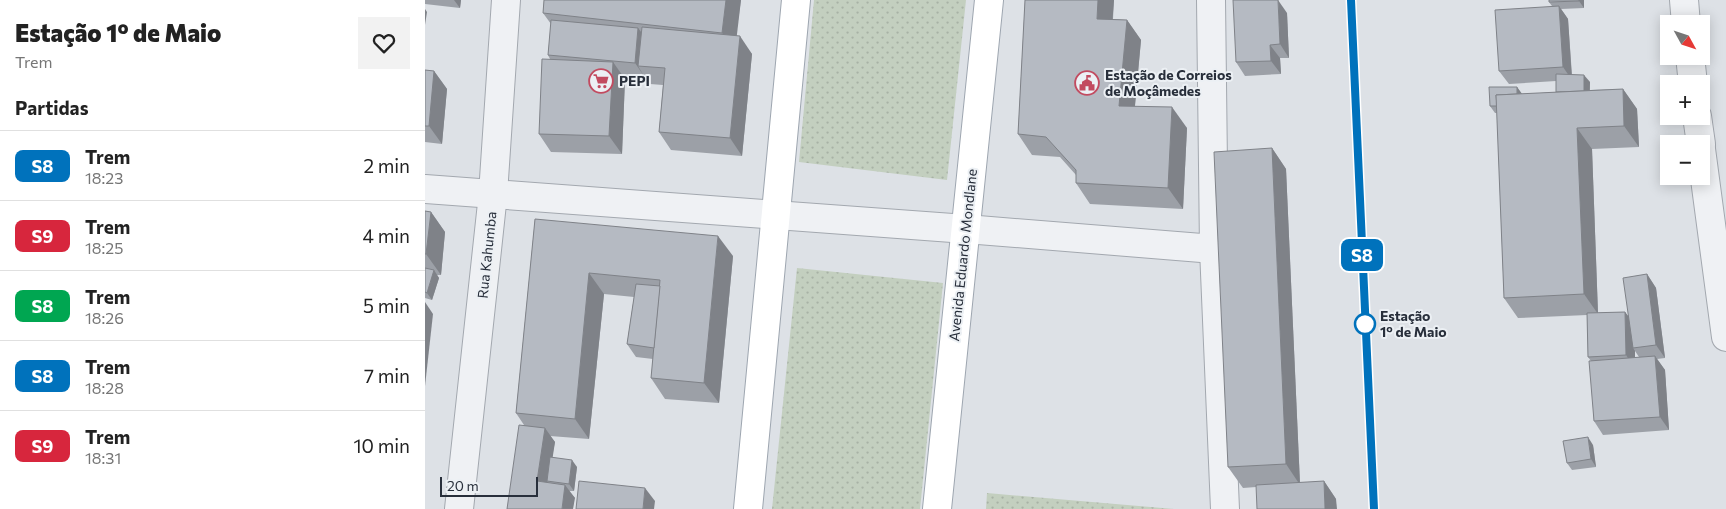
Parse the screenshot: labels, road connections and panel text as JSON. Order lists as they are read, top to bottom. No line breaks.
{"streets":{"main road":["Avenida Eduardo Mondlane"],"street":["Rua Kahumba"]},"places":{"supermarket":["PEPI"],"public building":["Estação de Correios de Moçâmedes"],"other":["Estação 1º de Maio"]},"scale_bar":"20 m","north":"bottom right","page":{"heading":[["Estação 1º de Maio","Trem"],"Partidas"],"on_map":"S8","map_buttons":["+","−"],"list":[{"mark":"S8","name":"Trem","note":"18:23","value":"2 min"},{"mark":"S9","name":"Trem","note":"18:25","value":"4 min"},{"mark":"S8","name":"Trem","note":"18:26","value":"5 min"},{"mark":"S8","name":"Trem","note":"18:28","value":"7 min"},{"mark":"S9","name":"Trem","note":"18:31","value":"10 min"}],"scale":"20 m"}}
